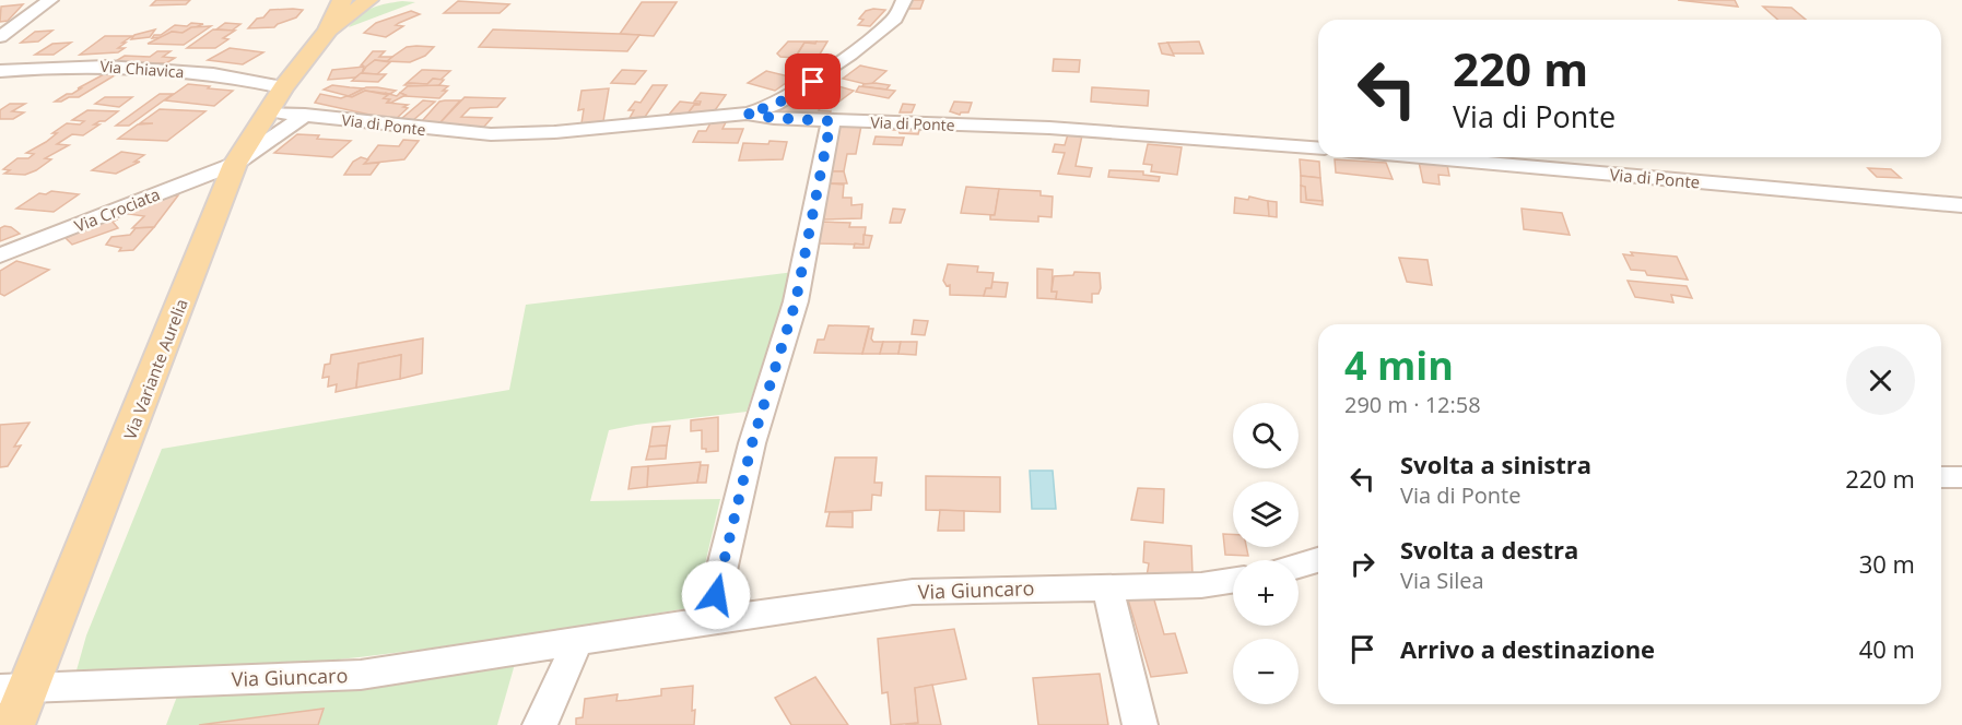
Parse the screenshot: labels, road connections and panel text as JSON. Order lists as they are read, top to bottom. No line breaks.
{"streets":{"main road":["Via Variante Aurelia"],"street":["Via Chiavica","Via di Ponte","Via Crociata","Via Giuncaro"]},"crossings":[["Via Chiavica","Via Variante Aurelia"],["Via di Ponte","Via Crociata"],["Via di Ponte","Via Variante Aurelia"],["Via Crociata","Via Variante Aurelia"],["Via Variante Aurelia","Via Giuncaro"]],"page":{"turn":["220 m","Via di Ponte"],"heading":["4 min","290 m · 12:58"],"map_buttons":["+","−"],"list":[{"name":"Svolta a sinistra","note":"Via di Ponte","value":"220 m"},{"name":"Svolta a destra","note":"Via Silea","value":"30 m"},{"name":"Arrivo a destinazione","value":"40 m"}]}}
